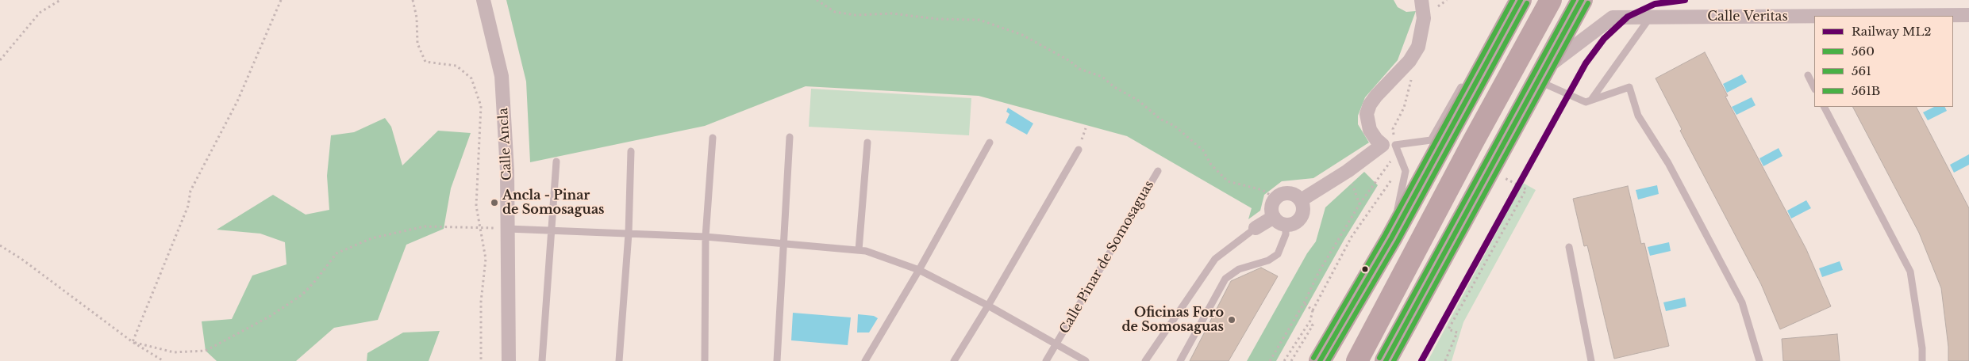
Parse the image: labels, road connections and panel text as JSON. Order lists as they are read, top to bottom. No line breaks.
{"streets":{"street":["Calle Veritas","Calle Ancla"],"lane":["Calle Pinar de Somosaguas"]},"crossings":[["Calle Ancla","Calle Pinar de Somosaguas"]],"places":["Ancla - Pinar de Somosaguas","Oficinas Foro de Somosaguas"],"lines":["rail line ML2","transit line 560","transit line 561B","transit line 561"],"legend":["Railway ML2","560","561","561B"]}
